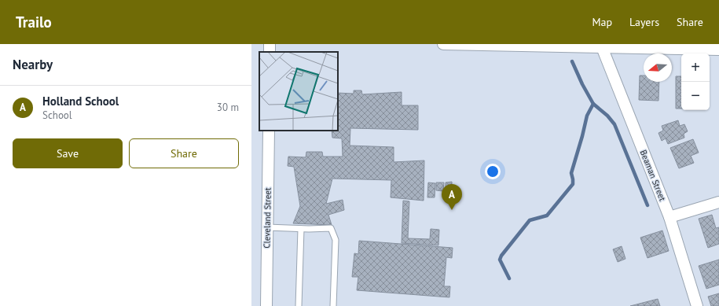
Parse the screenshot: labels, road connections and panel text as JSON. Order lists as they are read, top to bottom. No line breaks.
{"streets":{"street":["Beaman Street","Cleveland Street"]},"north":"left","page":{"header":"Trailo","nav":["Map","Layers","Share"],"heading":"Nearby","map_buttons":["+","−"],"list":[{"mark":"A","name":"Holland School","note":"School","value":"30 m"}],"buttons":["Save","Share"],"pins":"A"}}
